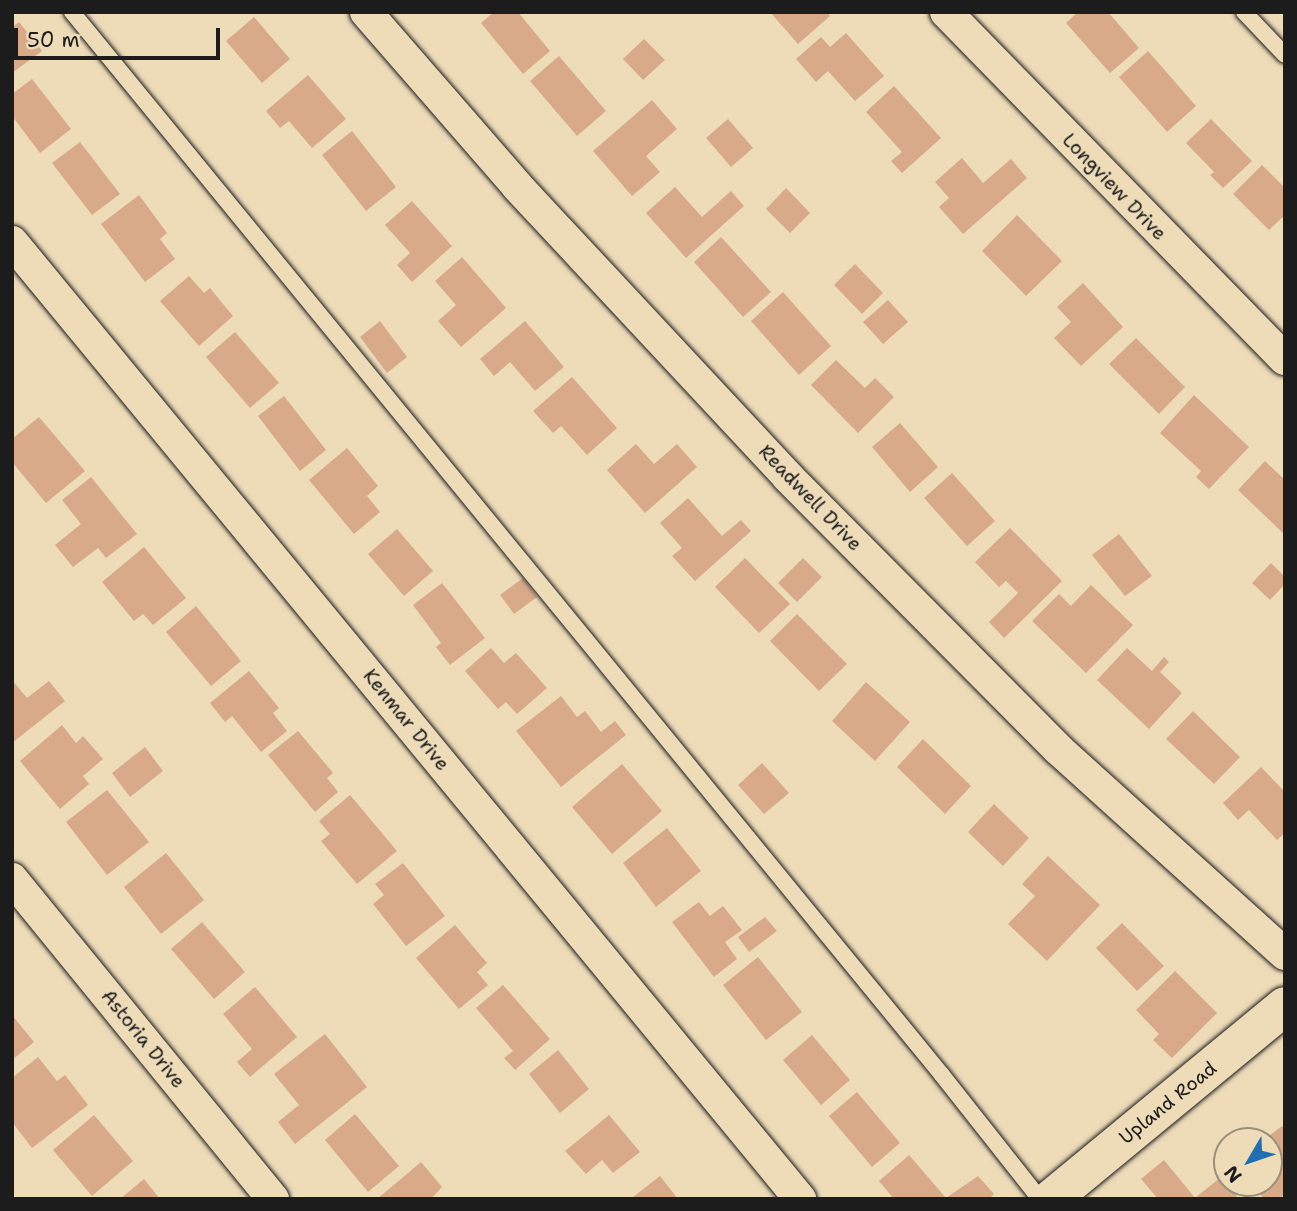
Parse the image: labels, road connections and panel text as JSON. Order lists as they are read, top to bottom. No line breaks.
{"streets":{"street":["Longview Drive","Readwell Drive","Kenmar Drive","Astoria Drive","Upland Road"]},"scale_bar":"50 m","north":"bottom left"}
